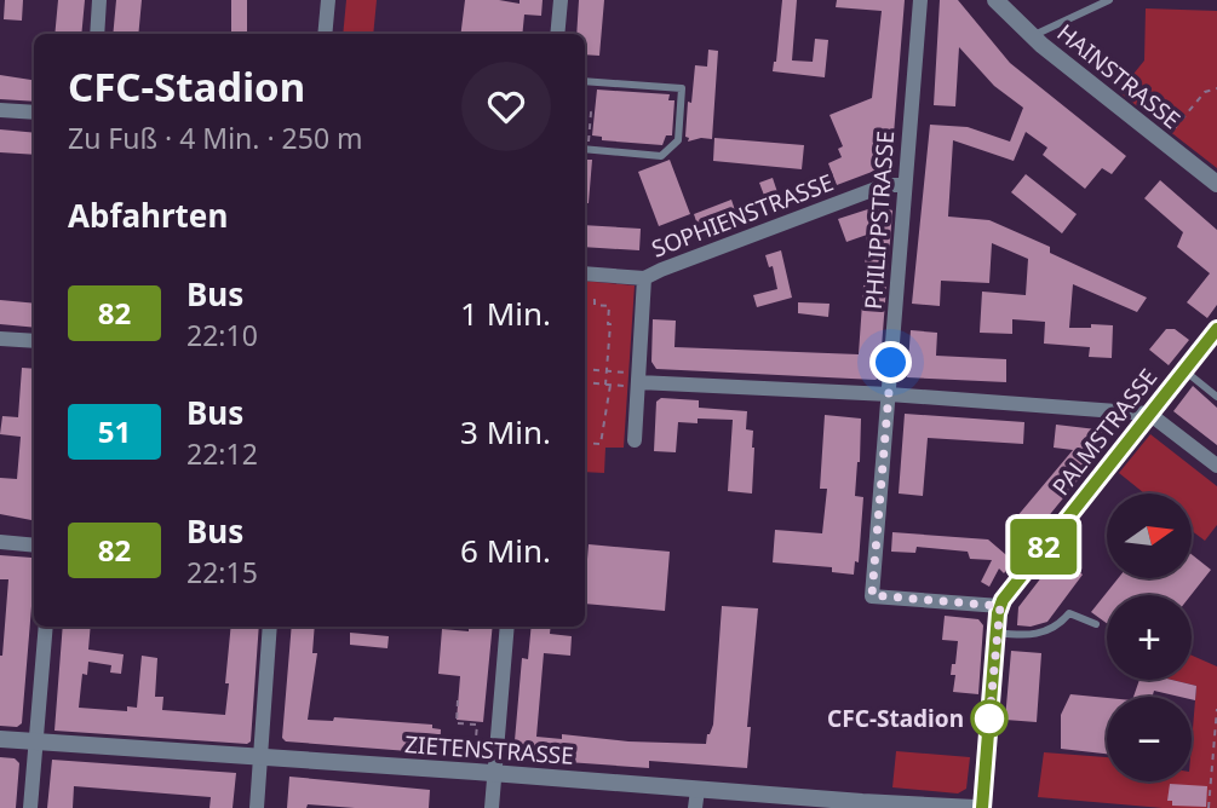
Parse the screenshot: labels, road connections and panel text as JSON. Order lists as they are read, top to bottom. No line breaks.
{"streets":{"main road":["PALMSTRASSE"],"street":["HAINSTRASSE","SOPHIENSTRASSE","PHILIPPSTRASSE","ZIETENSTRASSE"]},"crossings":[["SOPHIENSTRASSE","PHILIPPSTRASSE"],["PHILIPPSTRASSE","PALMSTRASSE"]],"places":["CFC-Stadion"],"lines":["bus line 82"],"north":"right","page":{"on_map":"82","heading":[["CFC-Stadion","Zu Fuß · 4 Min. · 250 m"],"Abfahrten"],"list":[{"mark":"82","name":"Bus","note":"22:10","value":"1 Min."},{"mark":"51","name":"Bus","note":"22:12","value":"3 Min."},{"mark":"82","name":"Bus","note":"22:15","value":"6 Min."}],"map_buttons":["+","−"]}}
